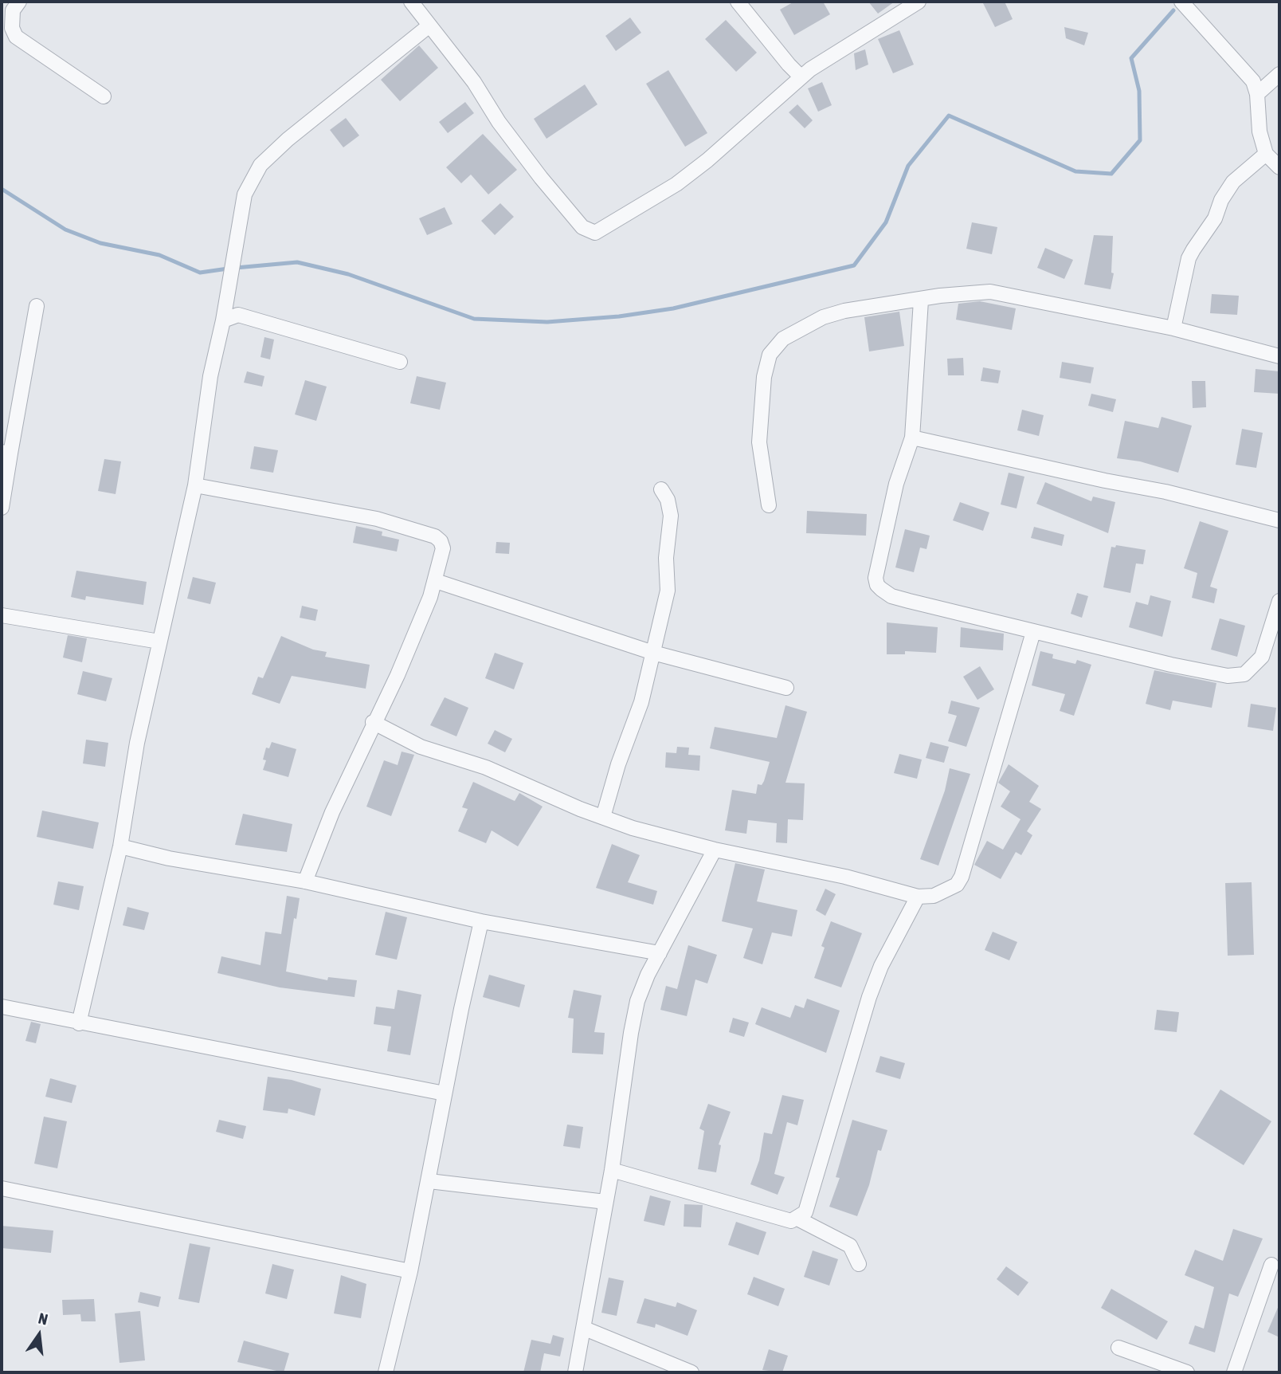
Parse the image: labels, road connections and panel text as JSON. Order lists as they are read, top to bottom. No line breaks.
{"north":"top"}
